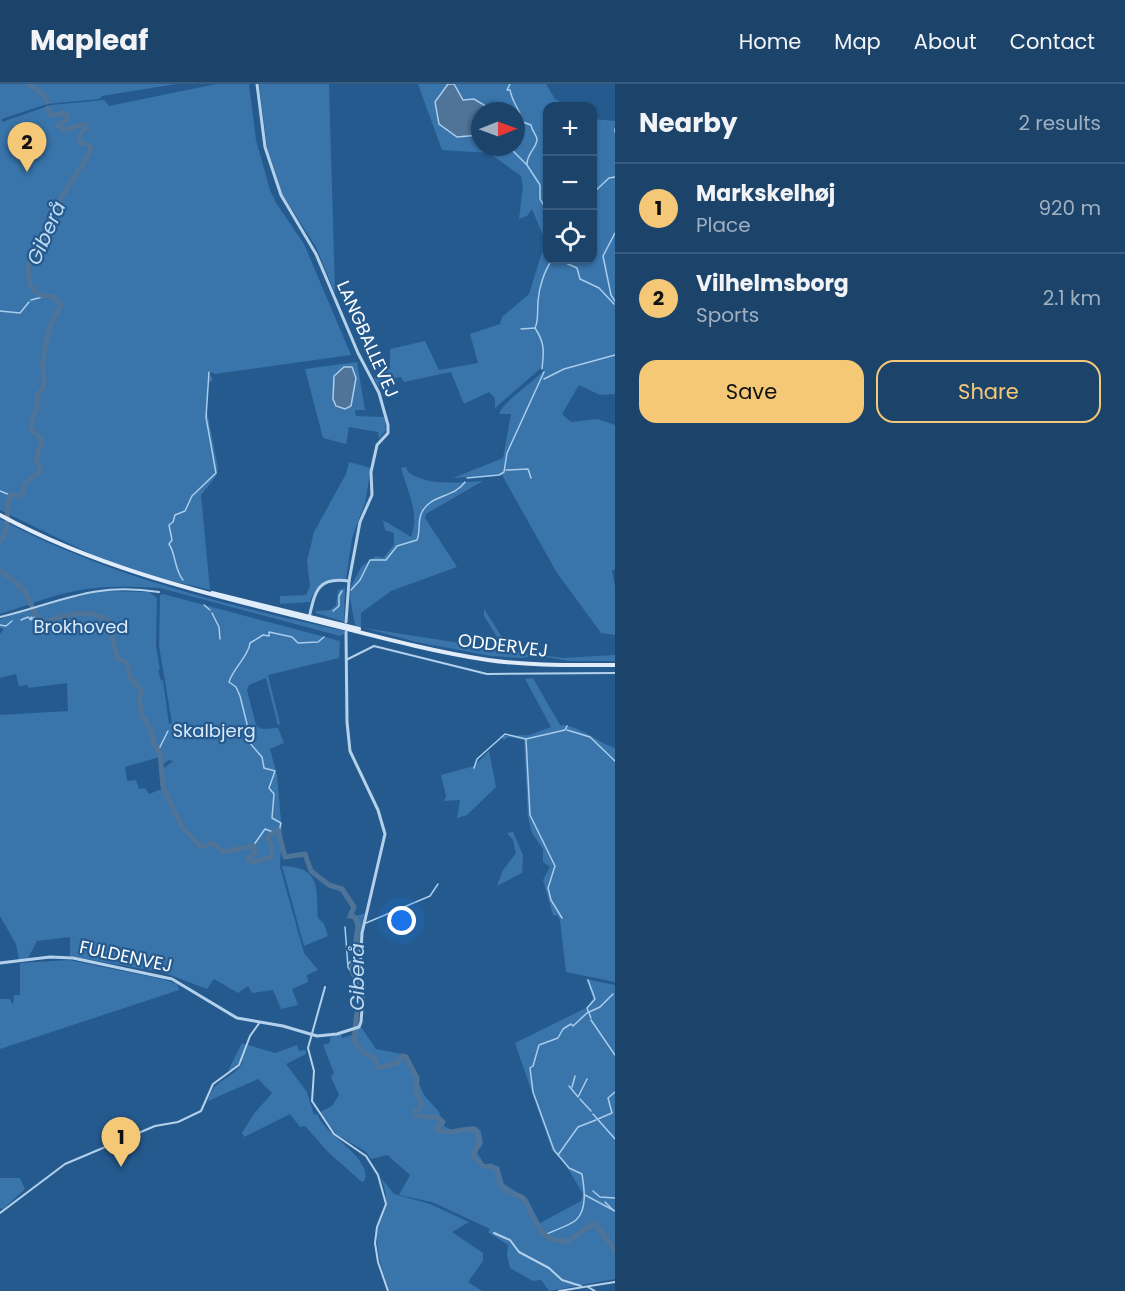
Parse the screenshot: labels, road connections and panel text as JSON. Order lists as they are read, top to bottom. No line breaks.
{"streets":{"main road":["ODDERVEJ"],"street":["LANGBALLEVEJ","FULDENVEJ"]},"water":["Giberå"],"parks":["Brokhoved","Skalbjerg"],"north":"right","page":{"header":"Mapleaf","nav":["Home","Map","About","Contact"],"heading":["Nearby","2 results"],"map_buttons":["+","−"],"pins":["2","1"],"list":[{"mark":"1","name":"Markskelhøj","note":"Place","value":"920 m"},{"mark":"2","name":"Vilhelmsborg","note":"Sports","value":"2.1 km"}],"buttons":["Save","Share"]}}
